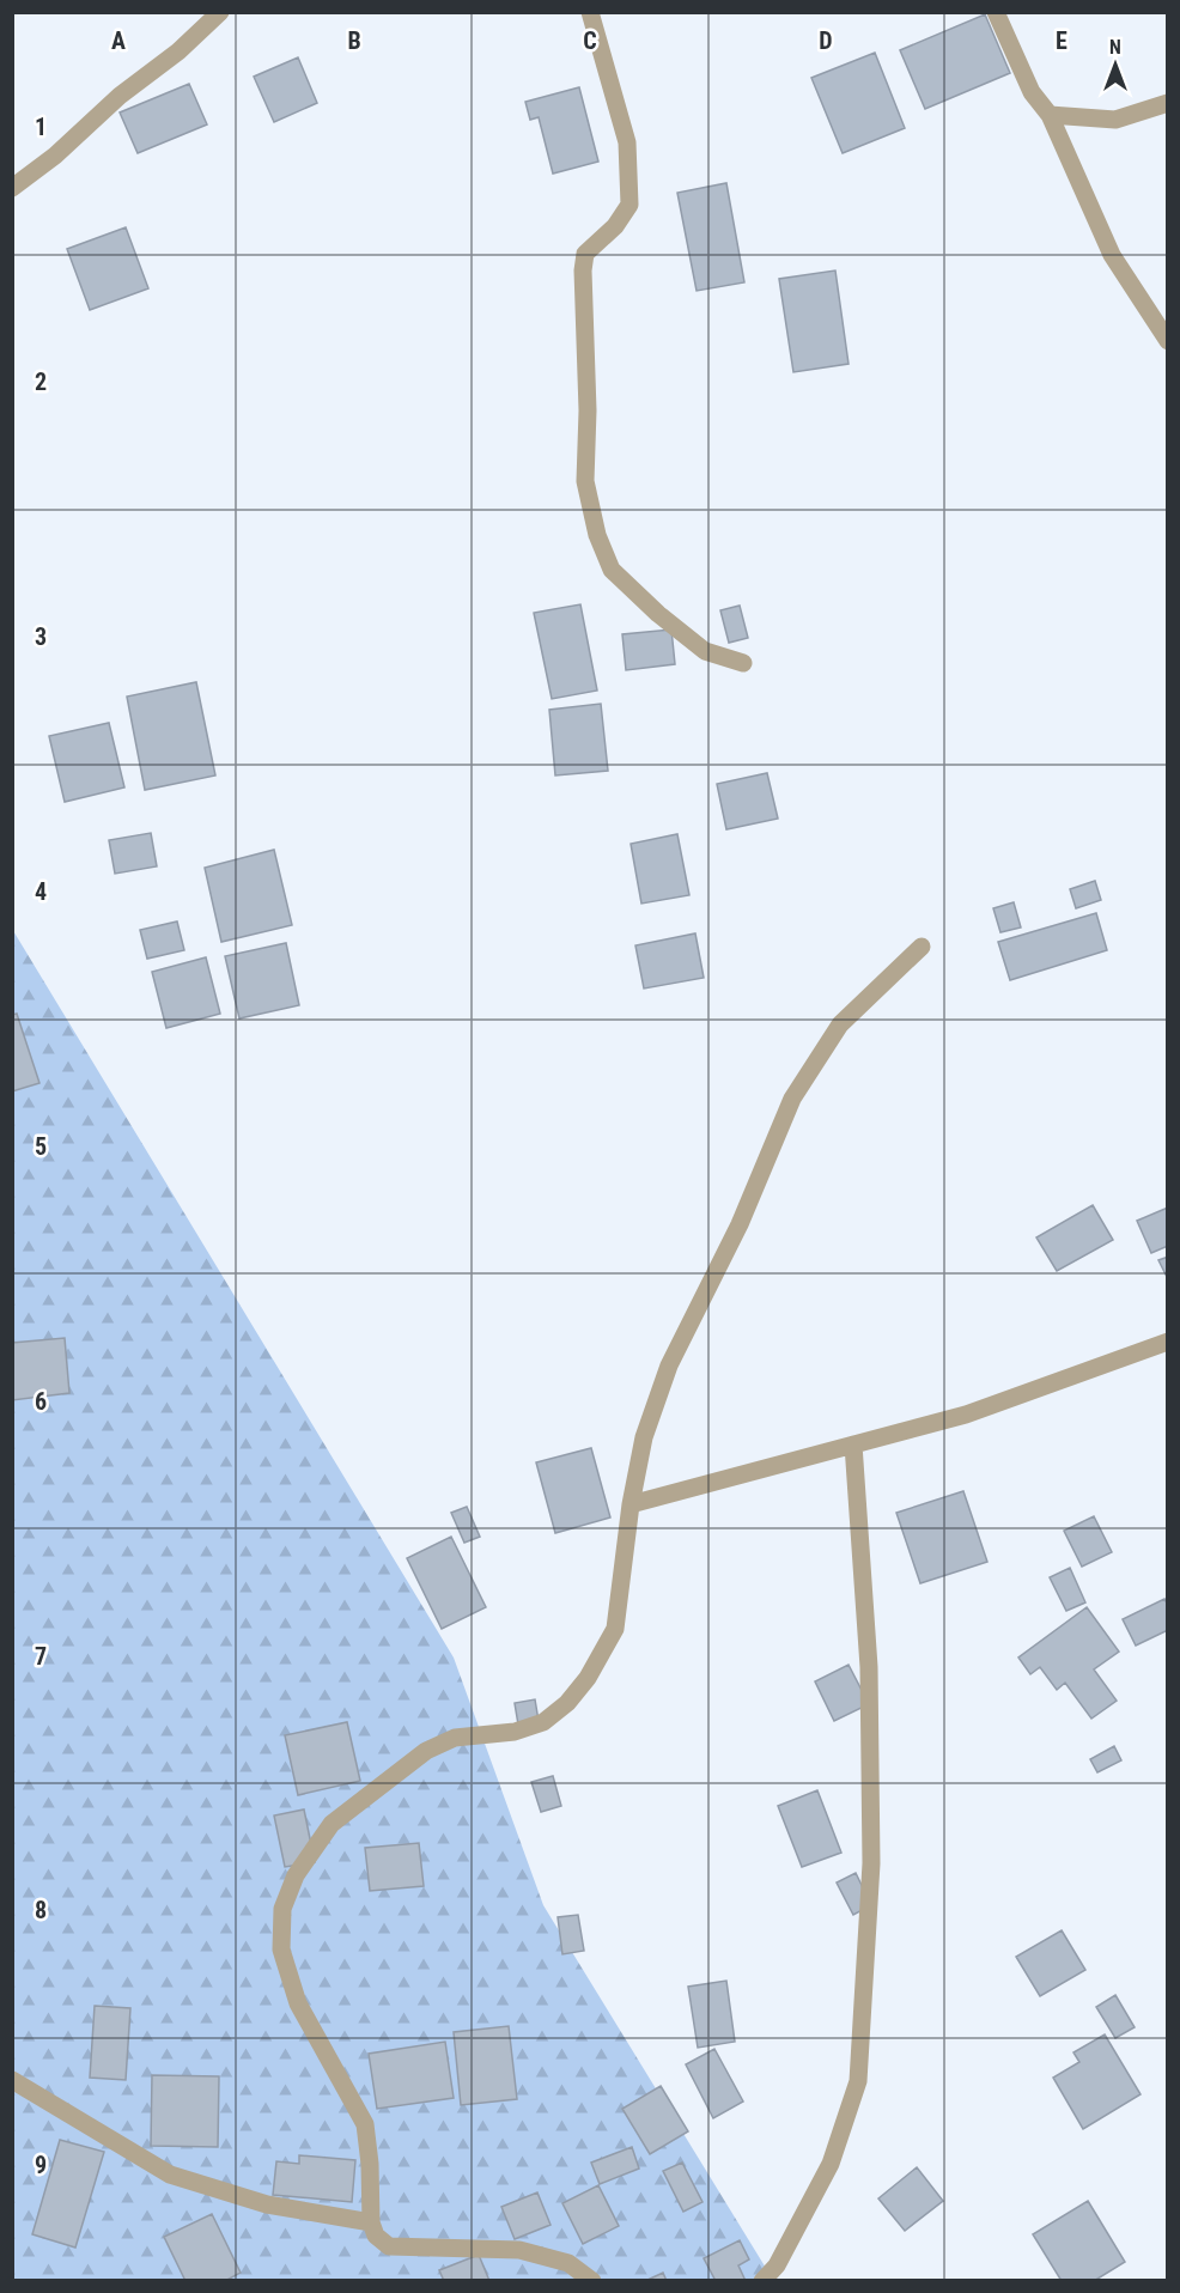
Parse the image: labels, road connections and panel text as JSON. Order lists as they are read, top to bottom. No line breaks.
{"north":"top","grid":{"columns":["A","B","C","D","E"],"rows":["1","2","3","4","5","6","7","8","9"]}}
